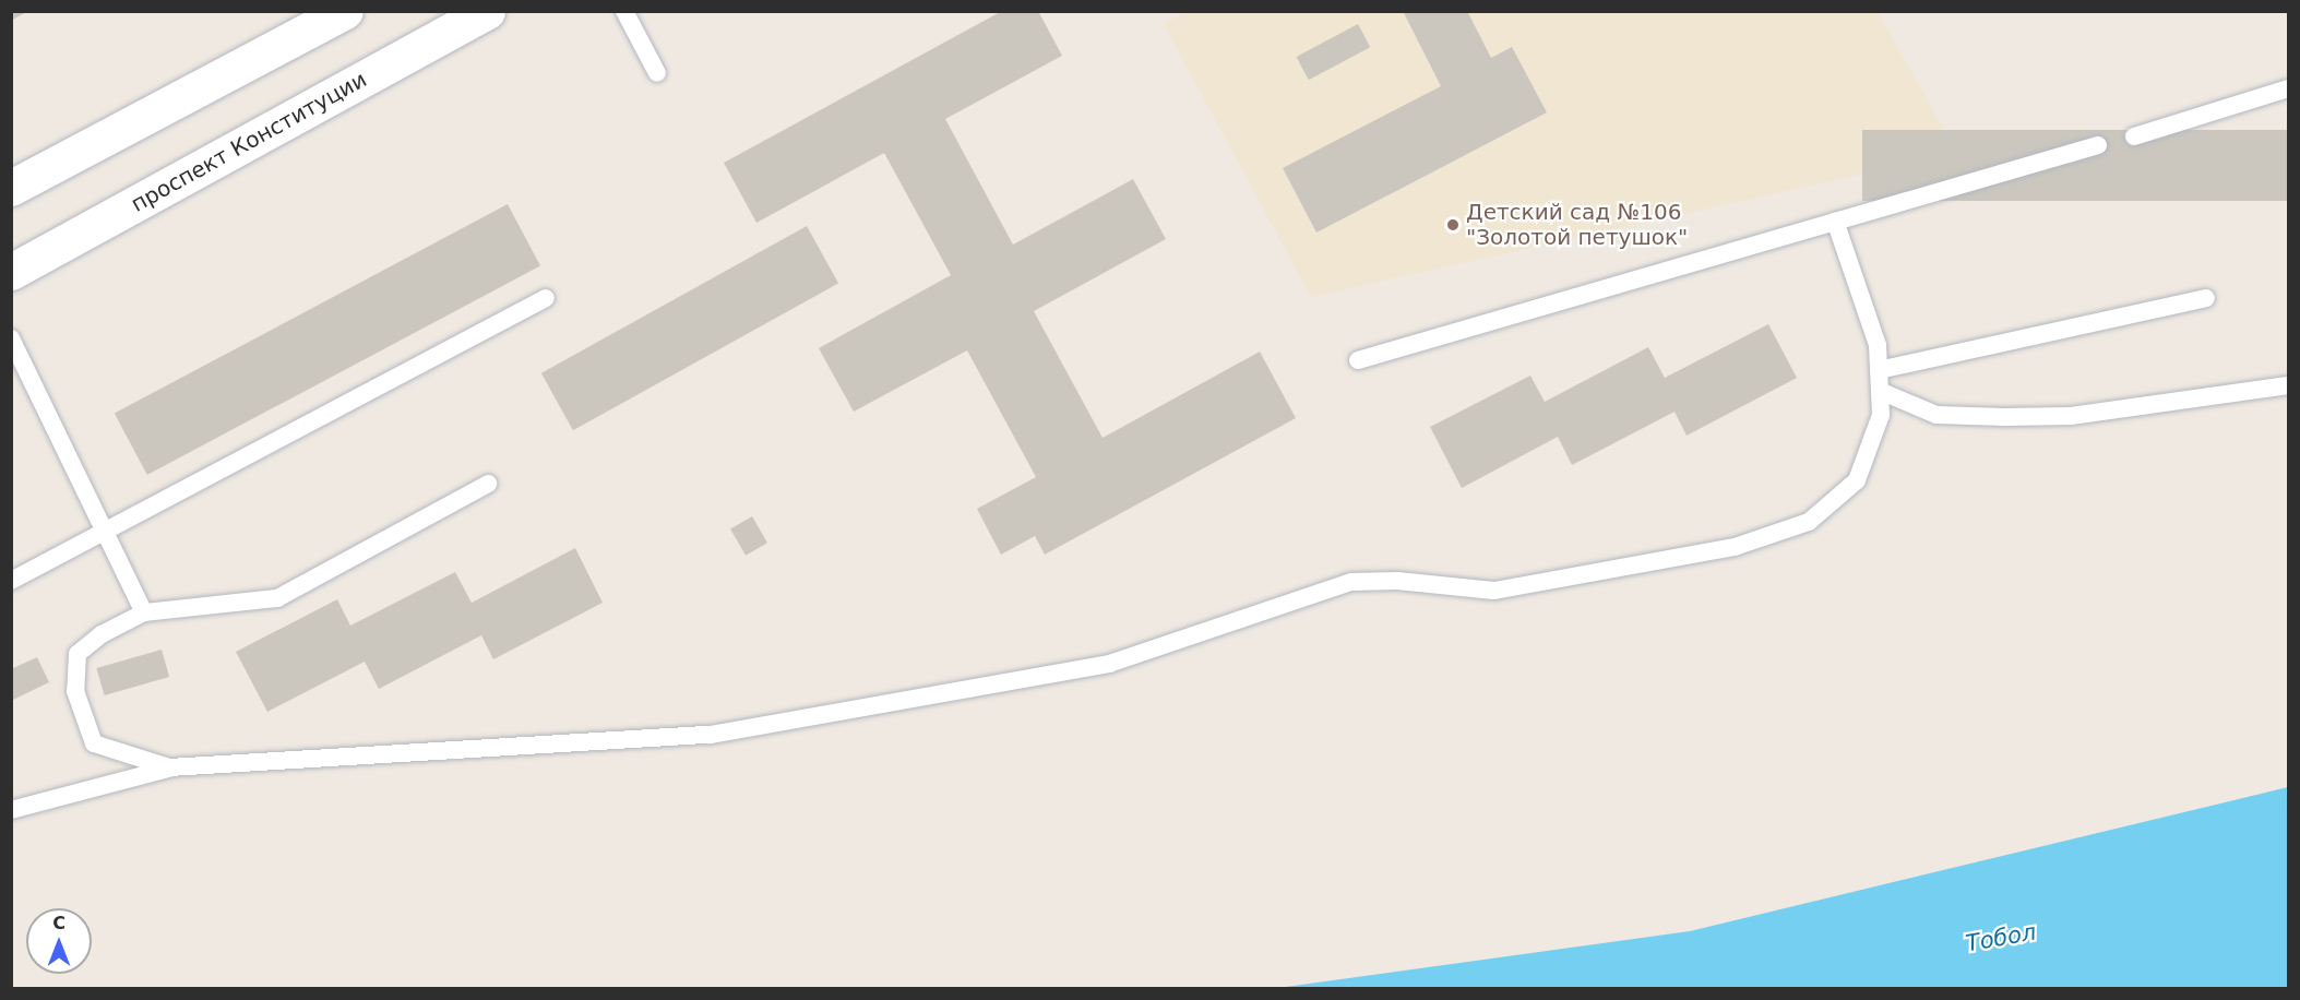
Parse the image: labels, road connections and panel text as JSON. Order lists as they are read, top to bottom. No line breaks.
{"streets":{"main road":["проспект Конституции"]},"water":["Тобол"],"places":["Детский сад №106 \"Золотой петушок\""],"north":"top"}
